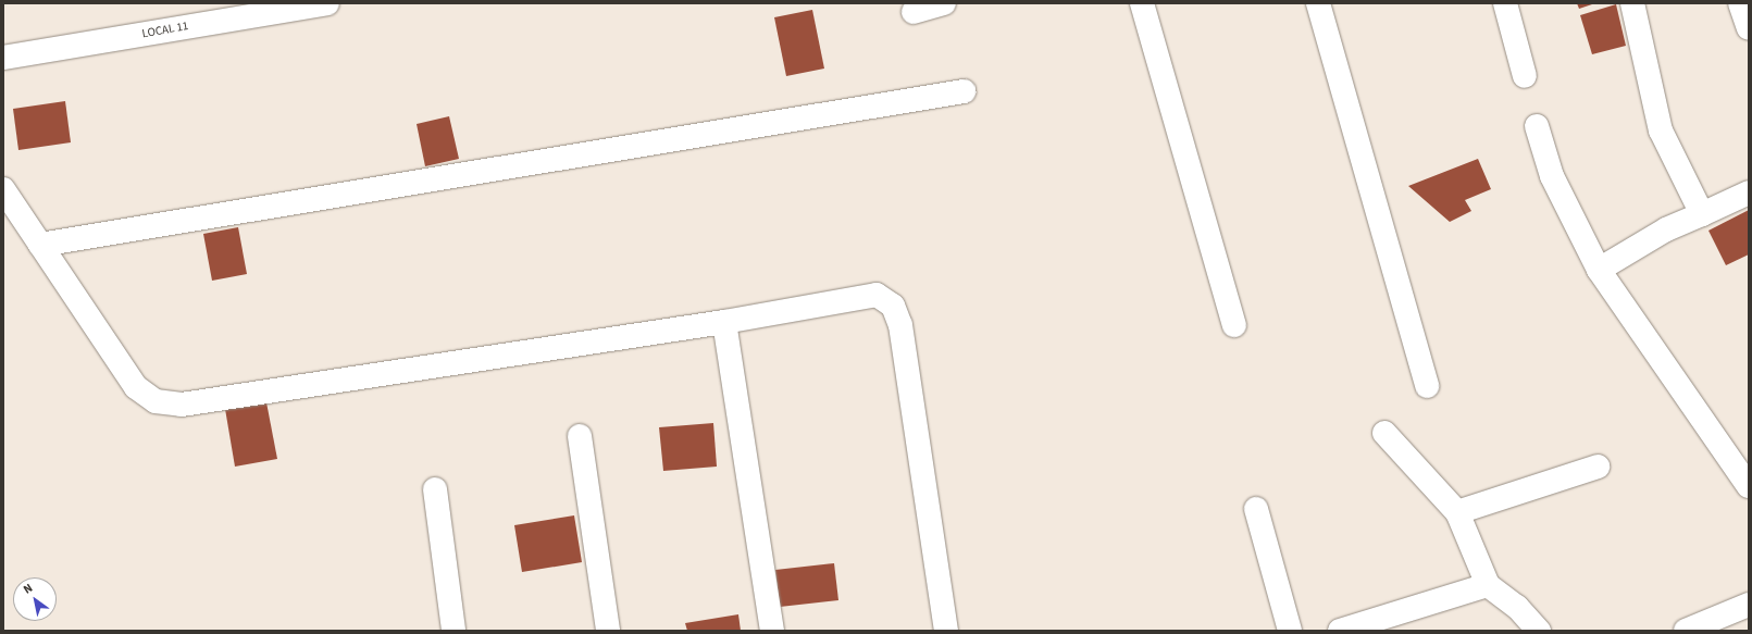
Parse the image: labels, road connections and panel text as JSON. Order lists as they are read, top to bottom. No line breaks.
{"streets":{"street":["LOCAL 11"]},"north":"top left"}
